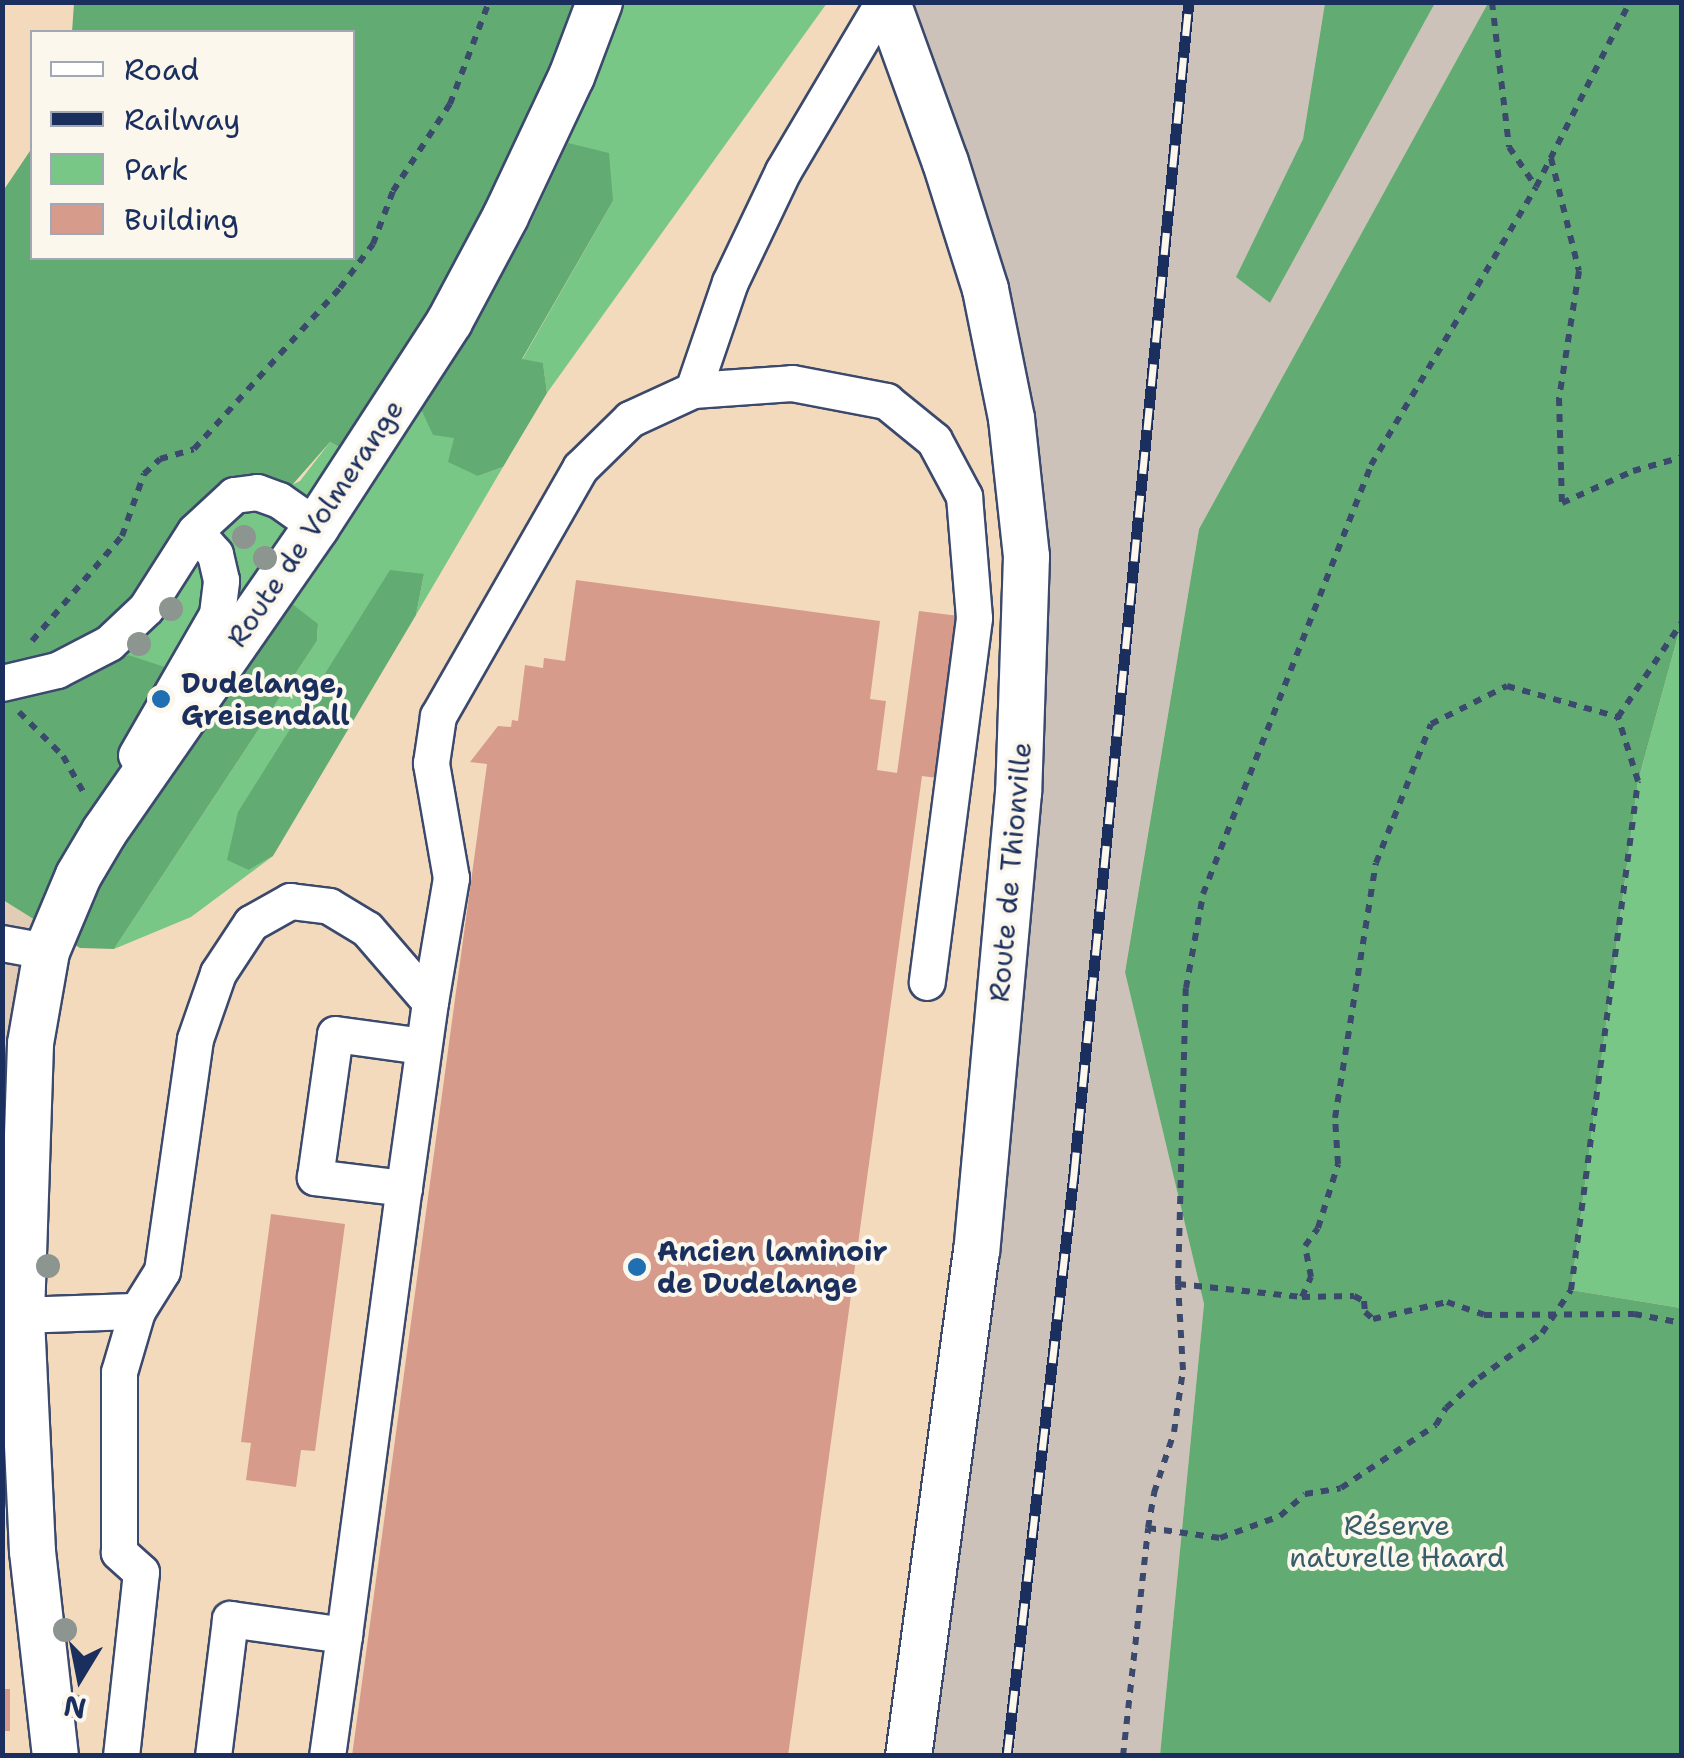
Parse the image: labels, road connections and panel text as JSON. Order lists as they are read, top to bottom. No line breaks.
{"streets":{"main road":["Route de Volmerange","Route de Thionville"]},"parks":["Réserve naturelle Haard"],"places":["Dudelange, Greisendall","Ancien laminoir de Dudelange"],"legend":["Road","Railway","Park","Building"],"north":"bottom"}
